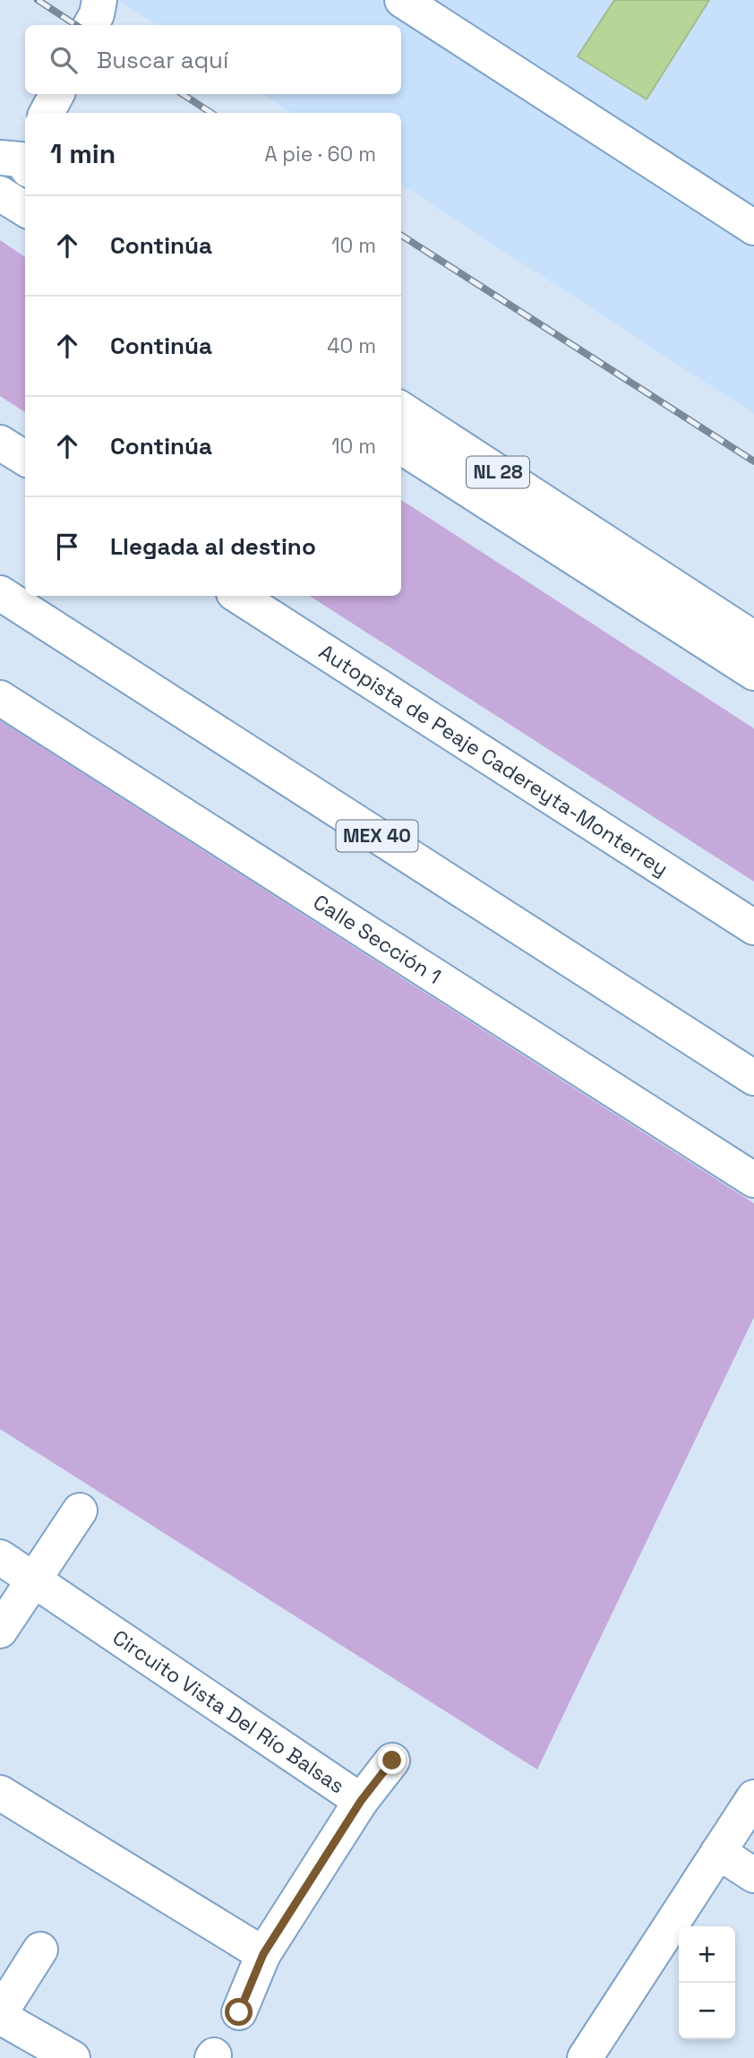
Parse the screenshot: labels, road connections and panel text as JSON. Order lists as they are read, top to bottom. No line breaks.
{"streets":{"main road":["NL 28","Autopista de Peaje Cadereyta-Monterrey","MEX 40","Calle Sección 1","Circuito Vista Del Río Balsas"]},"page":{"search":"Buscar aquí","heading":["1 min","A pie · 60 m"],"list":[["Continúa","10 m"],["Continúa","40 m"],["Continúa","10 m"],"Llegada al destino"],"map_buttons":["+","−"]}}
